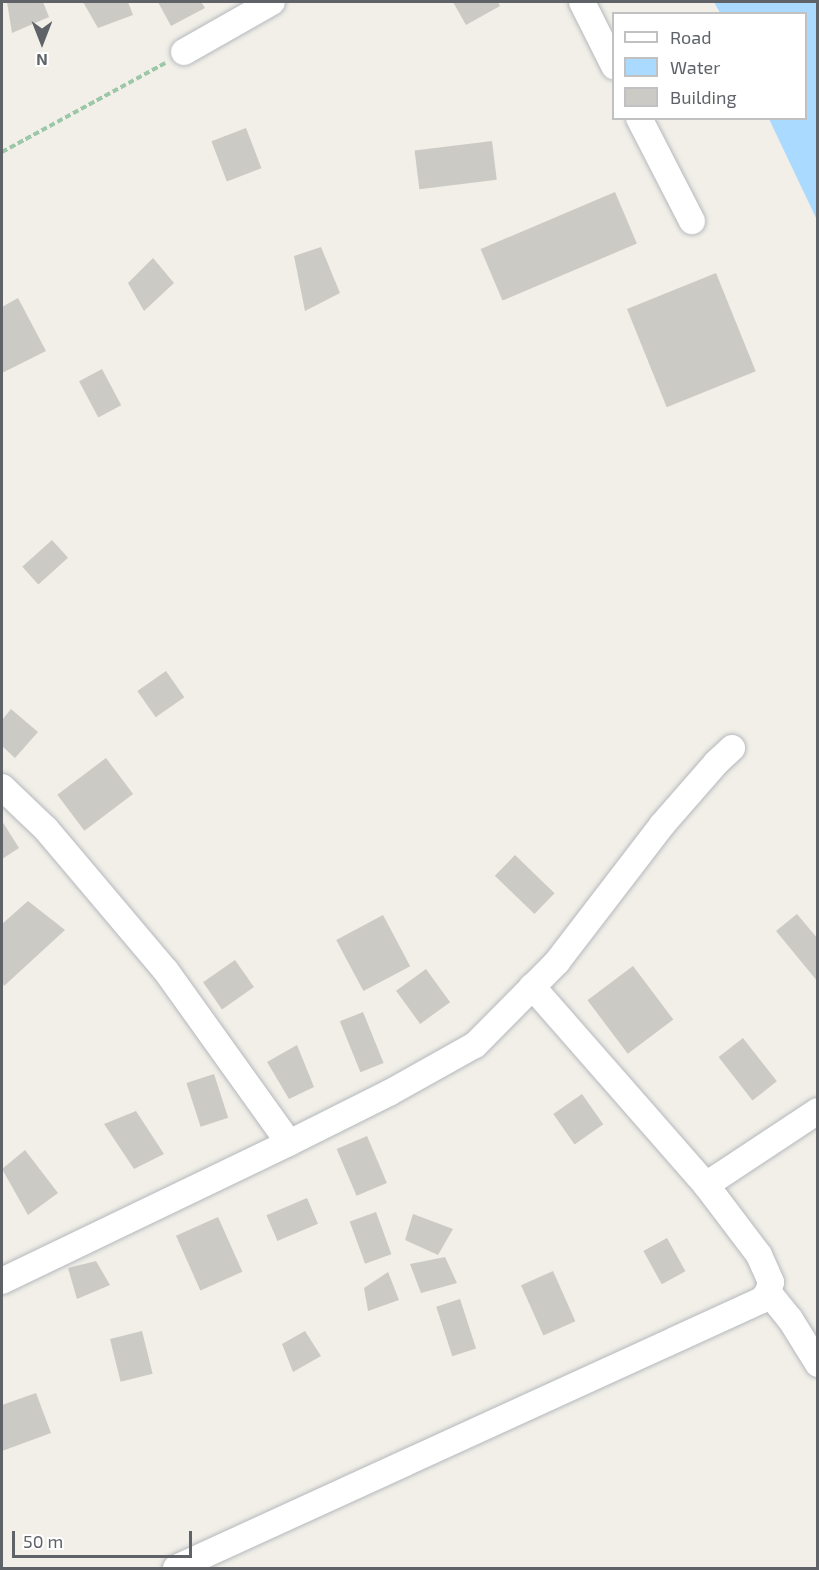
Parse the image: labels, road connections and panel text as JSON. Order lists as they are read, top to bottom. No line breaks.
{"legend":["Road","Water","Building"],"scale_bar":"50 m","north":"bottom"}
